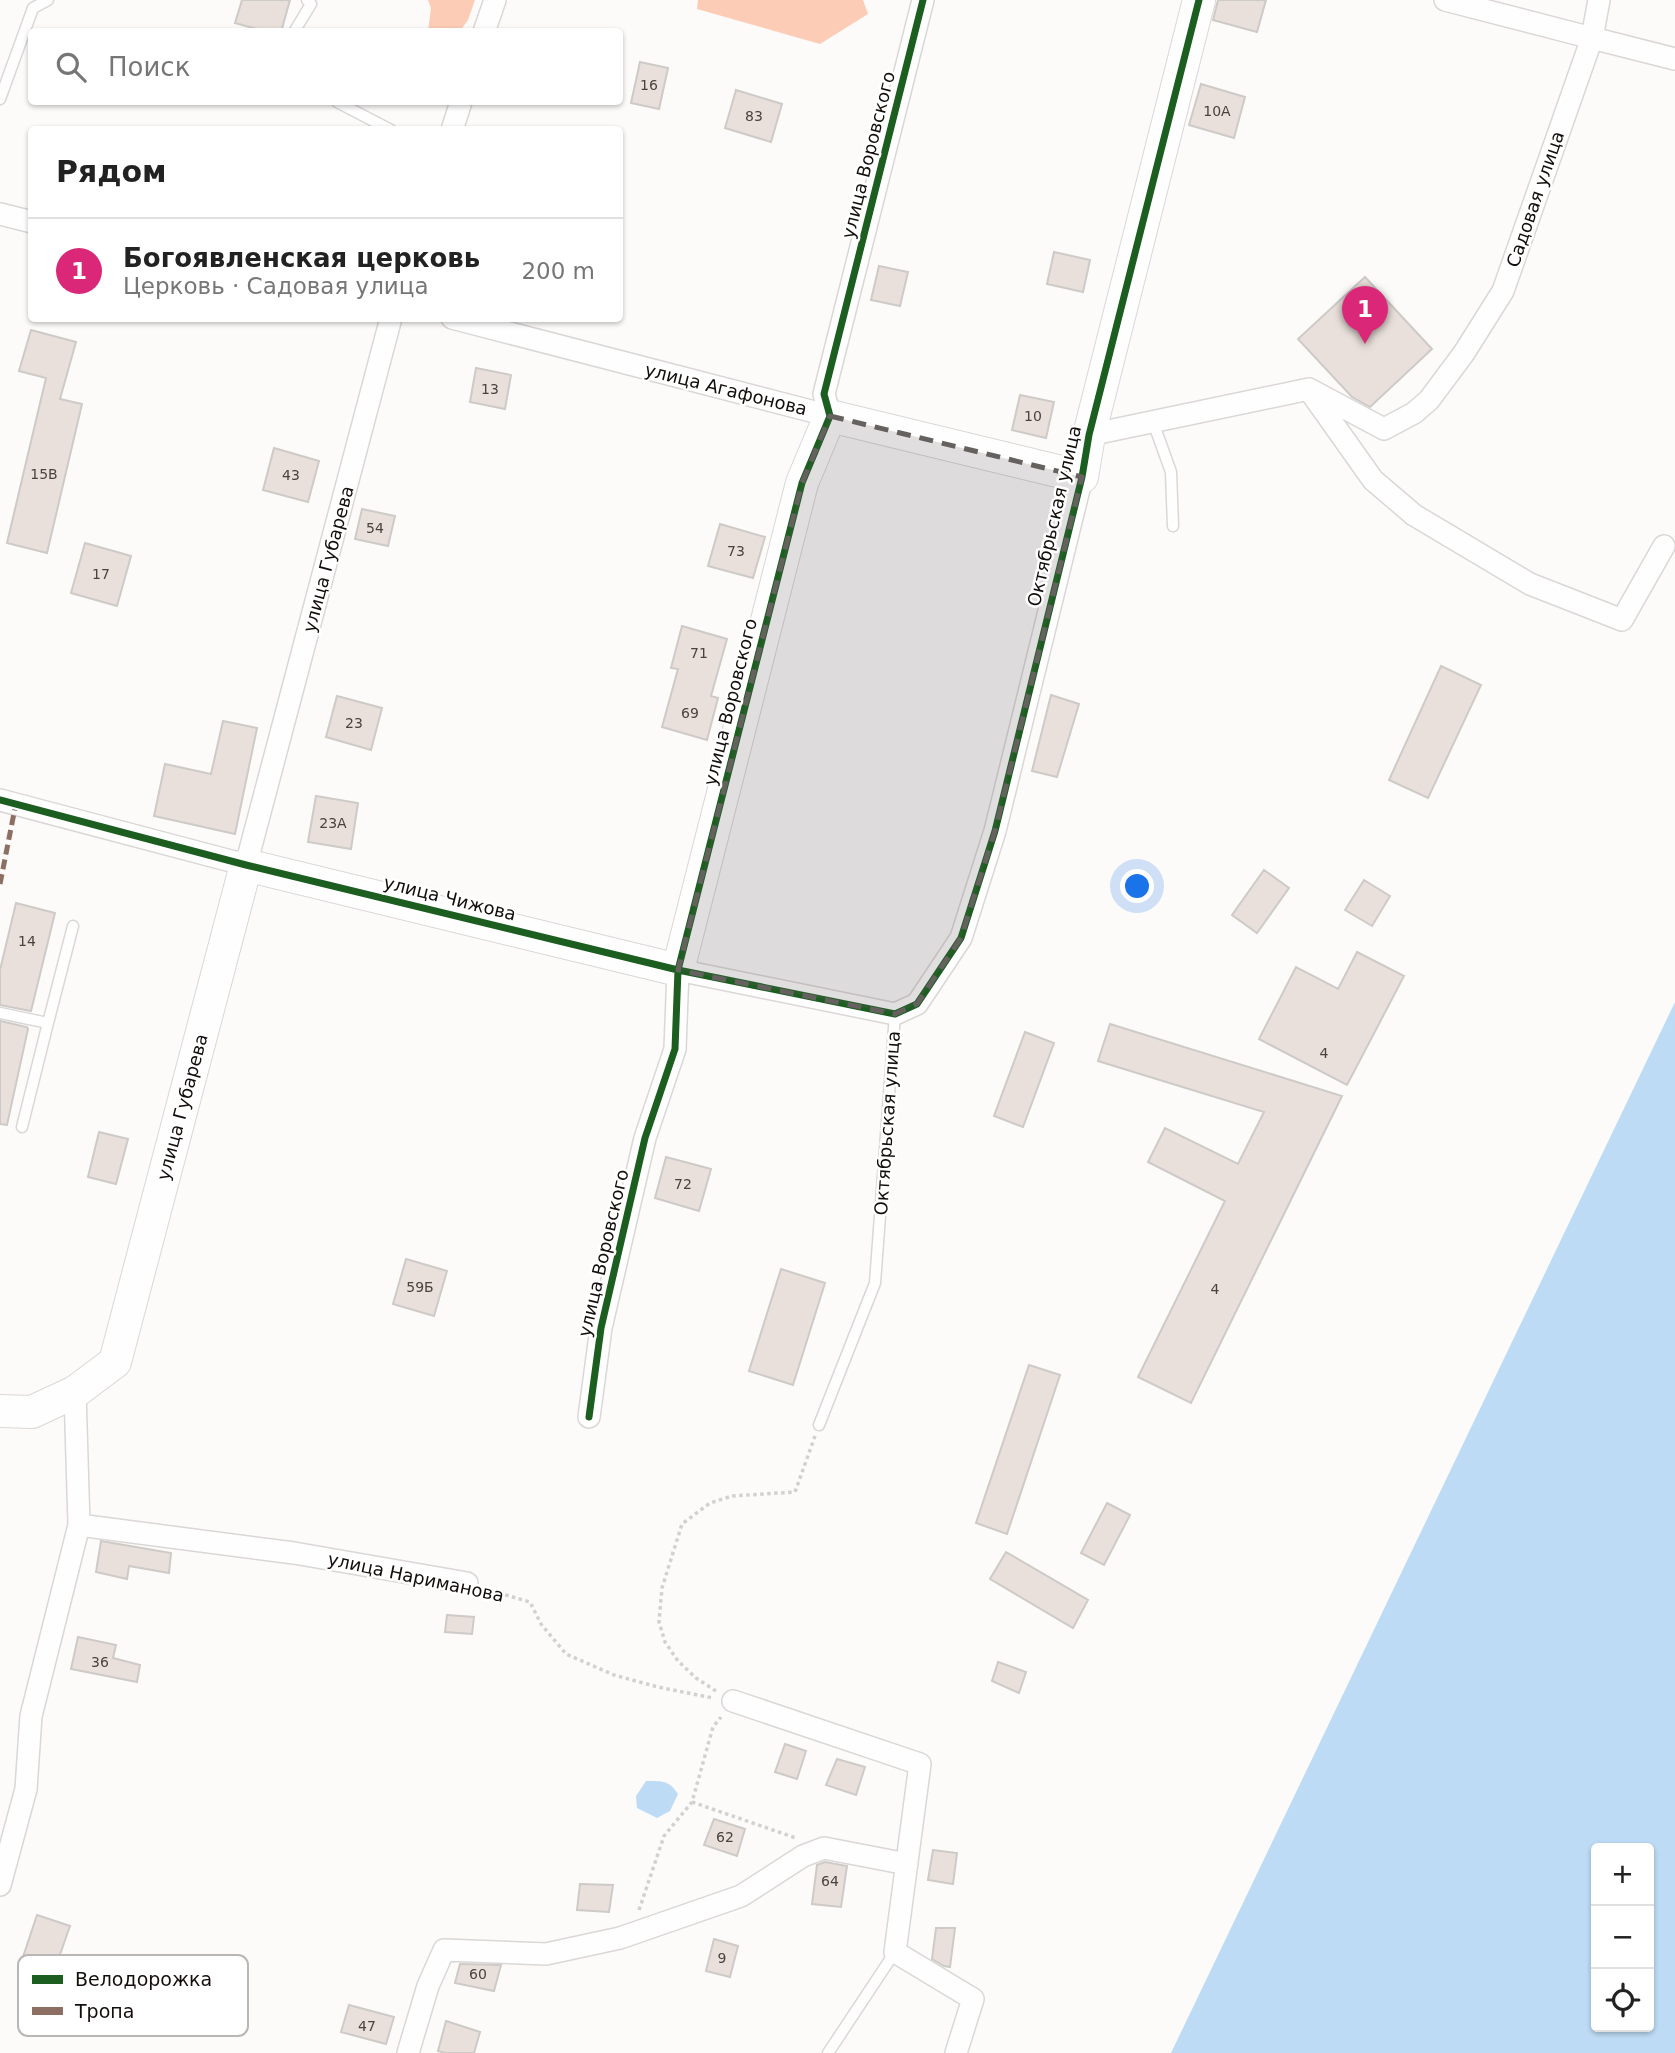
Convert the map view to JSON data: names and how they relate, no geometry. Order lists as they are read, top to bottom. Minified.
{"streets":{"street":["улица Воровского","Садовая улица","улица Агафонова","Октябрьская улица","улица Губарева","улица Чижова","улица Нариманова"]},"crossings":[["улица Воровского","улица Агафонова"],["улица Воровского","улица Чижова"],["улица Агафонова","Октябрьская улица"],["Октябрьская улица","улица Чижова"],["улица Губарева","улица Чижова"]],"house_numbers":["16","10А","83","13","10","15В","43","54","73","17","71","69","23","23А","14","4","72","59Б","4","36","62","64","9","60","47"],"legend":["Велодорожка","Тропа"],"page":{"search":"Поиск","heading":"Рядом","list":[{"mark":"1","name":"Богоявленская церковь","note":"Церковь · Садовая улица","value":"200 m"}],"pins":"1","map_buttons":["+","−"]}}
